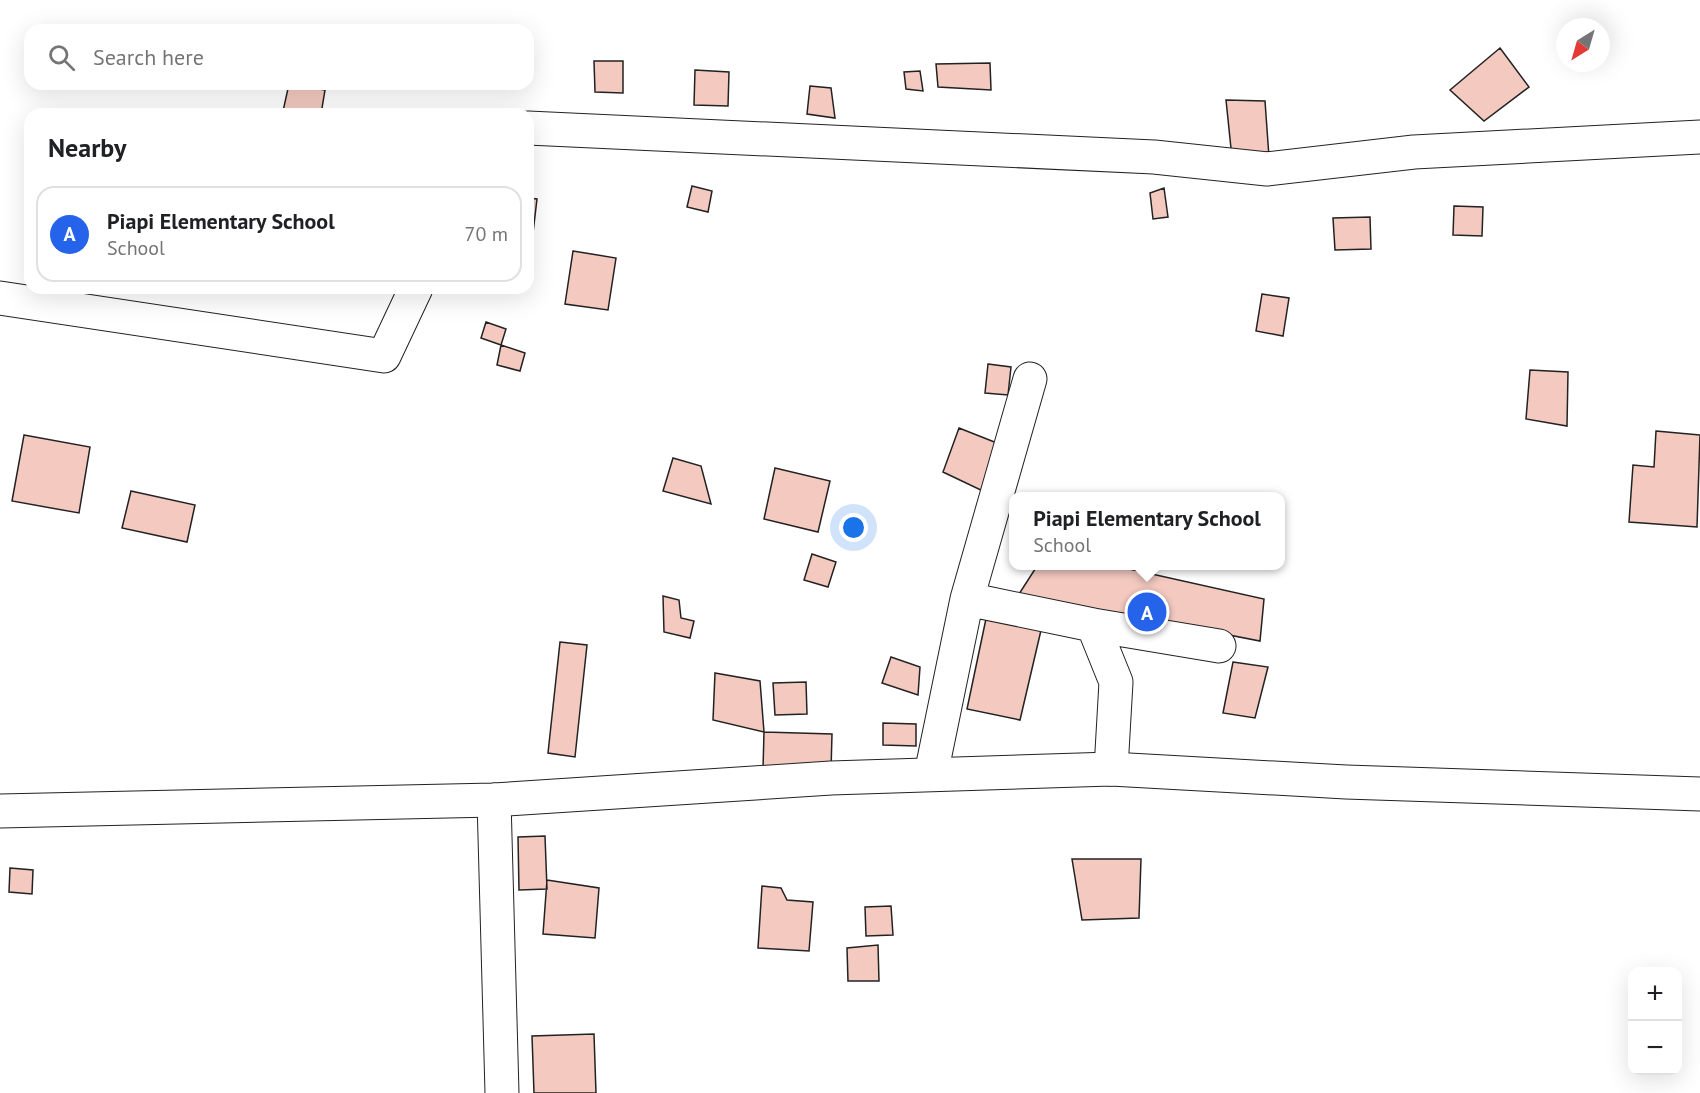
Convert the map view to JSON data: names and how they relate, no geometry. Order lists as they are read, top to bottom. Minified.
{"north":"bottom left","page":{"search":"Search here","heading":"Nearby","list":[{"mark":"A","name":"Piapi Elementary School","note":"School","value":"70 m"}],"popup":["Piapi Elementary School","School"],"pins":"A","map_buttons":["+","−"]}}
